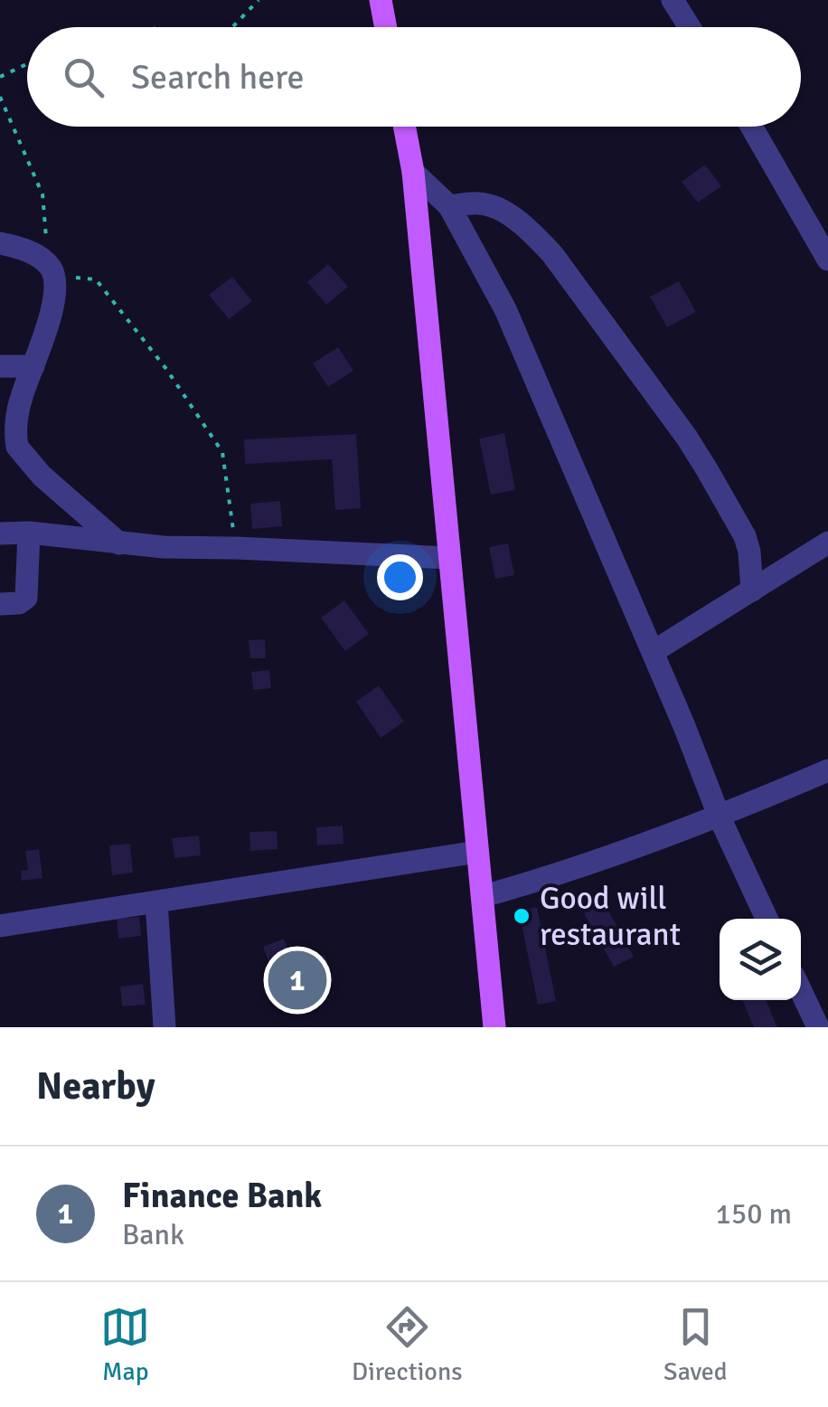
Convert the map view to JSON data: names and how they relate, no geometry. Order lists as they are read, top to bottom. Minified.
{"places":["Good will restaurant"],"page":{"search":"Search here","pins":"1","heading":"Nearby","list":[{"mark":"1","name":"Finance Bank","note":"Bank","value":"150 m"}],"nav":["Map","Directions","Saved"]}}
